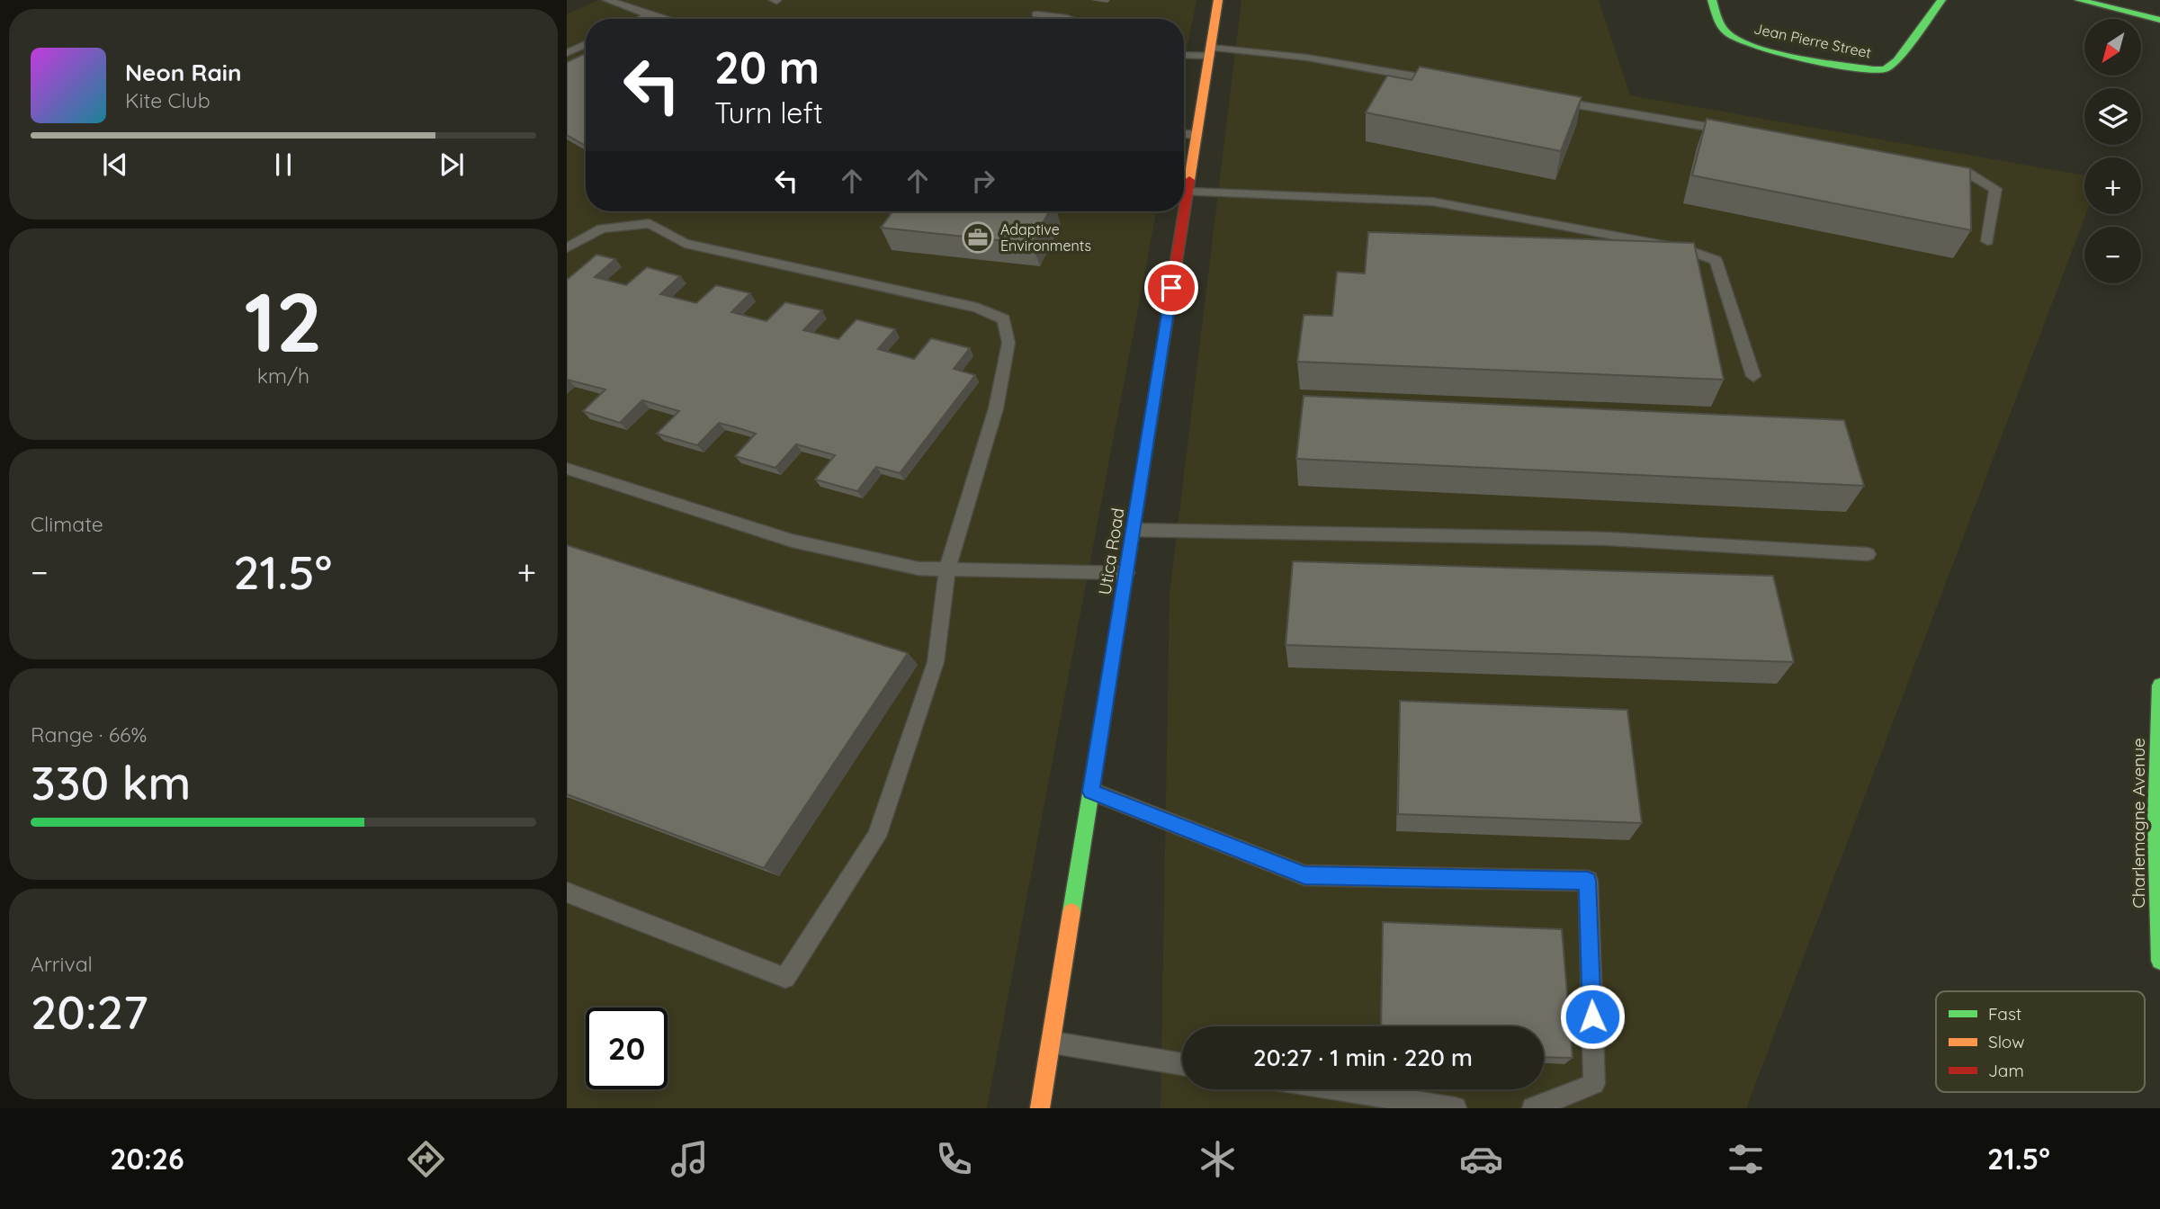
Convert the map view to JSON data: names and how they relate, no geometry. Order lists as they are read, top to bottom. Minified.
{"streets":{"street":["Jean Pierre Street","Utica Road","Charlemagne Avenue"]},"places":{"office":["Adaptive Environments"]},"legend":["Fast","Slow","Jam"],"north":"bottom left","page":{"map_buttons":["+","−"],"turn":["20 m","Turn left"],"song":["Neon Rain","Kite Club"],"tile":[["12","km/h"],"Climate",["Range · 66%","330 km"],["Arrival","20:27"]],"heat":["−","21.5°","+"],"limit":"20","trip":"20:27 · 1 min · 220 m","tabs":["20:26","21.5°"]}}
